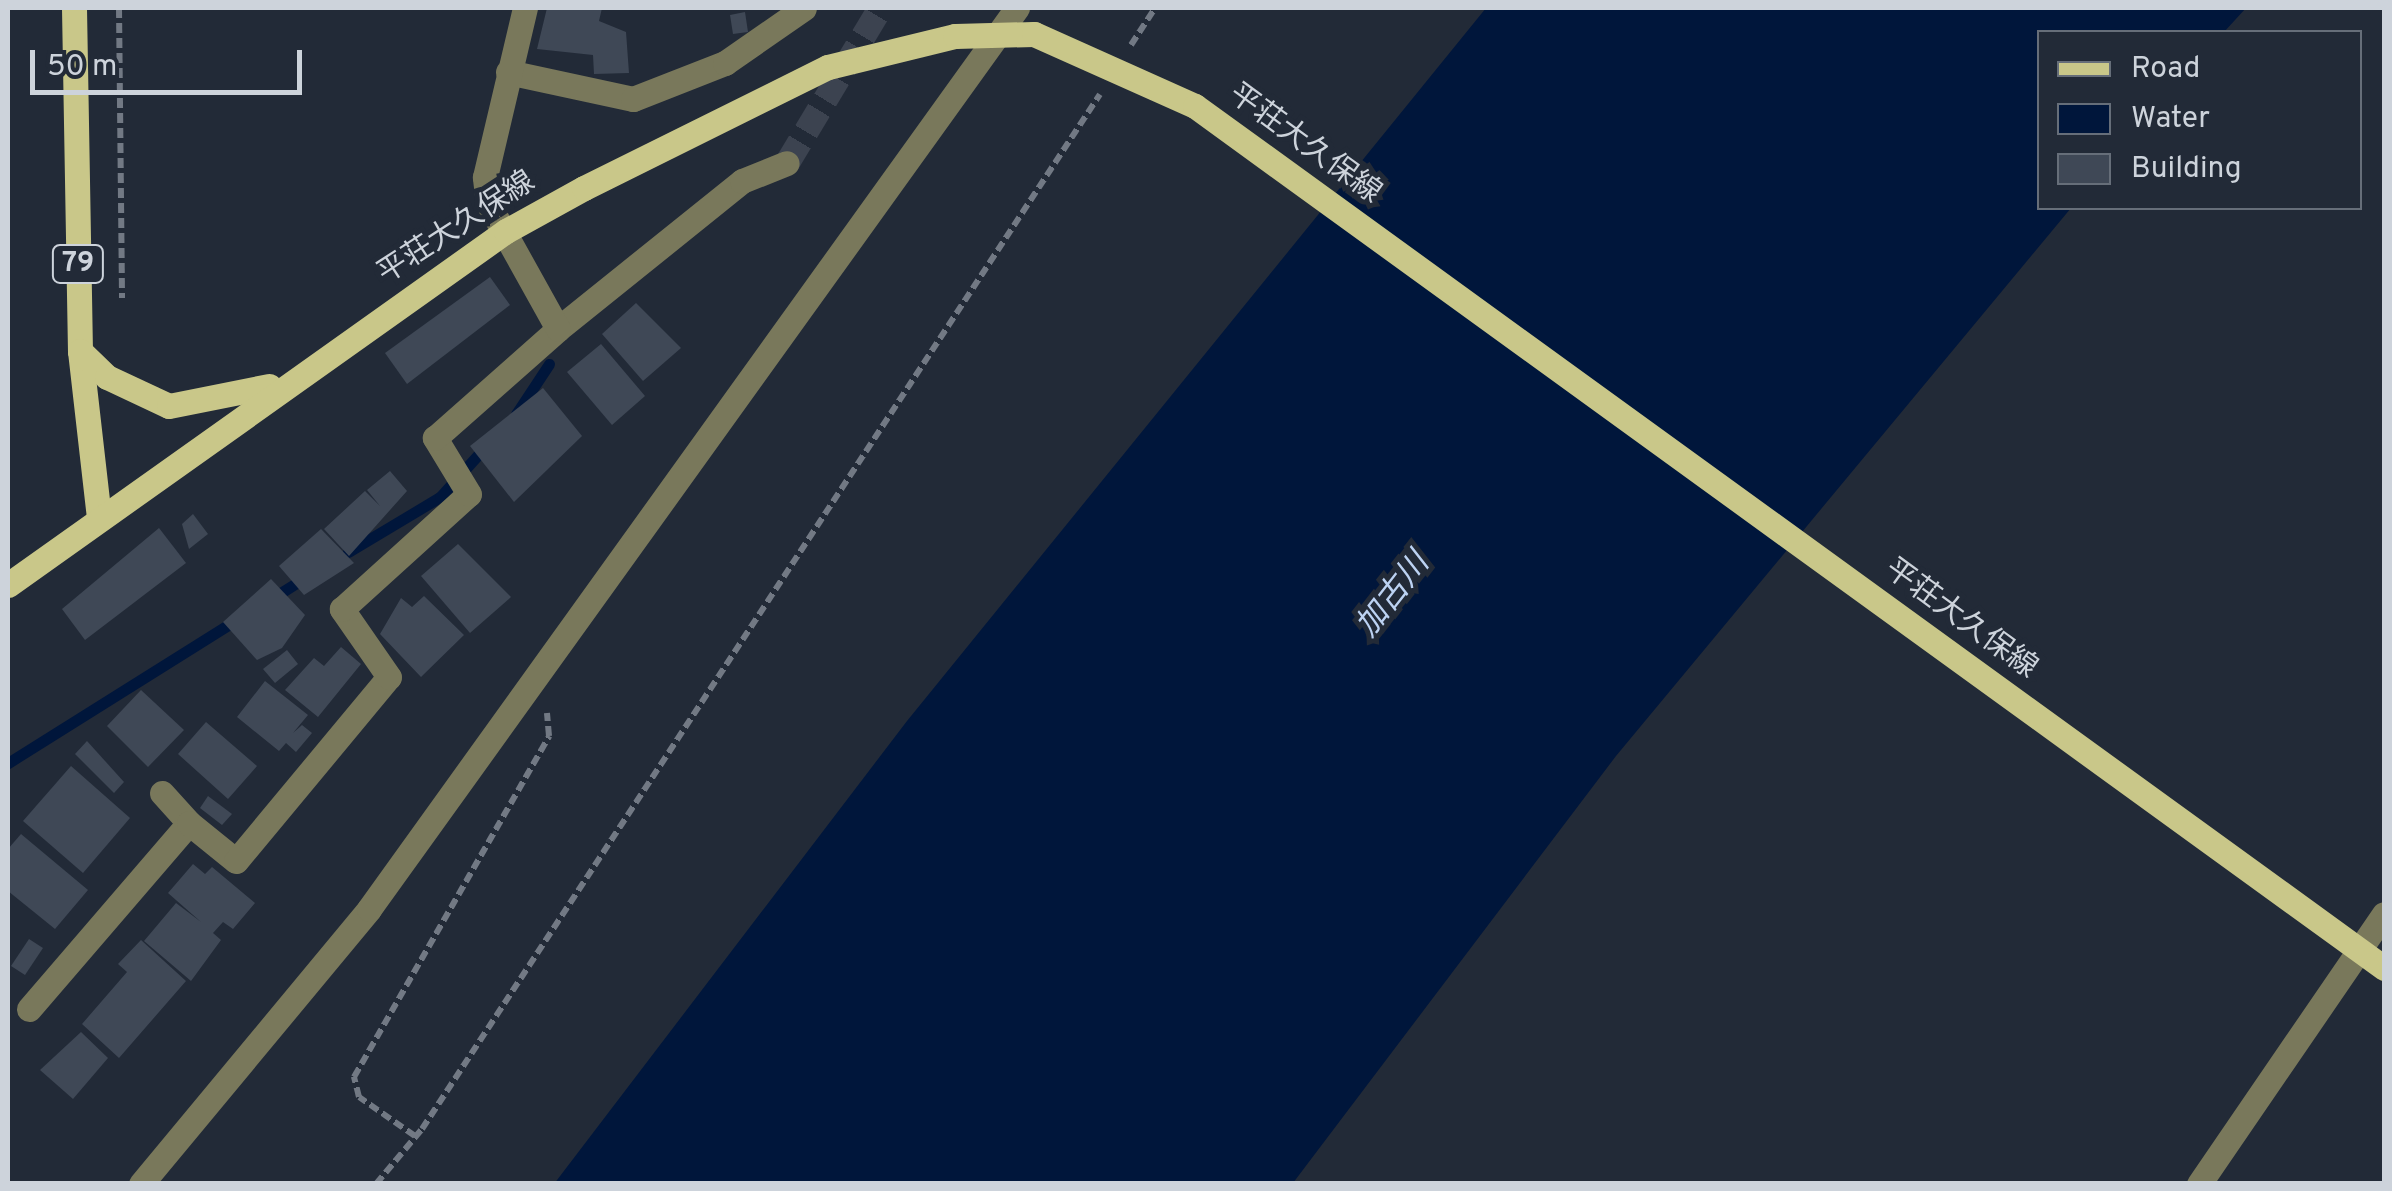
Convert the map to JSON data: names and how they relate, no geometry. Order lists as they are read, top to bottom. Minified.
{"streets":{"main road":["平荘大久保線","79"]},"crossings":[["平荘大久保線","79"]],"water":["加古川"],"legend":["Road","Water","Building"],"scale_bar":"50 m"}
